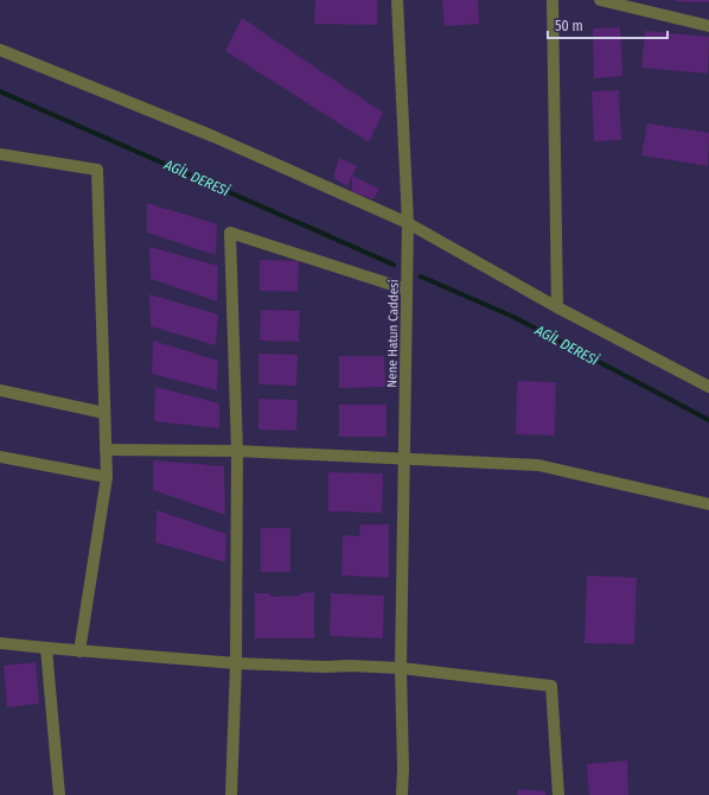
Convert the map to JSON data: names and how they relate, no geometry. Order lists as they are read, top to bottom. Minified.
{"streets":{"street":["Nene Hatun Caddesi"]},"water":["AGİL DERESİ"],"scale_bar":"50 m"}
